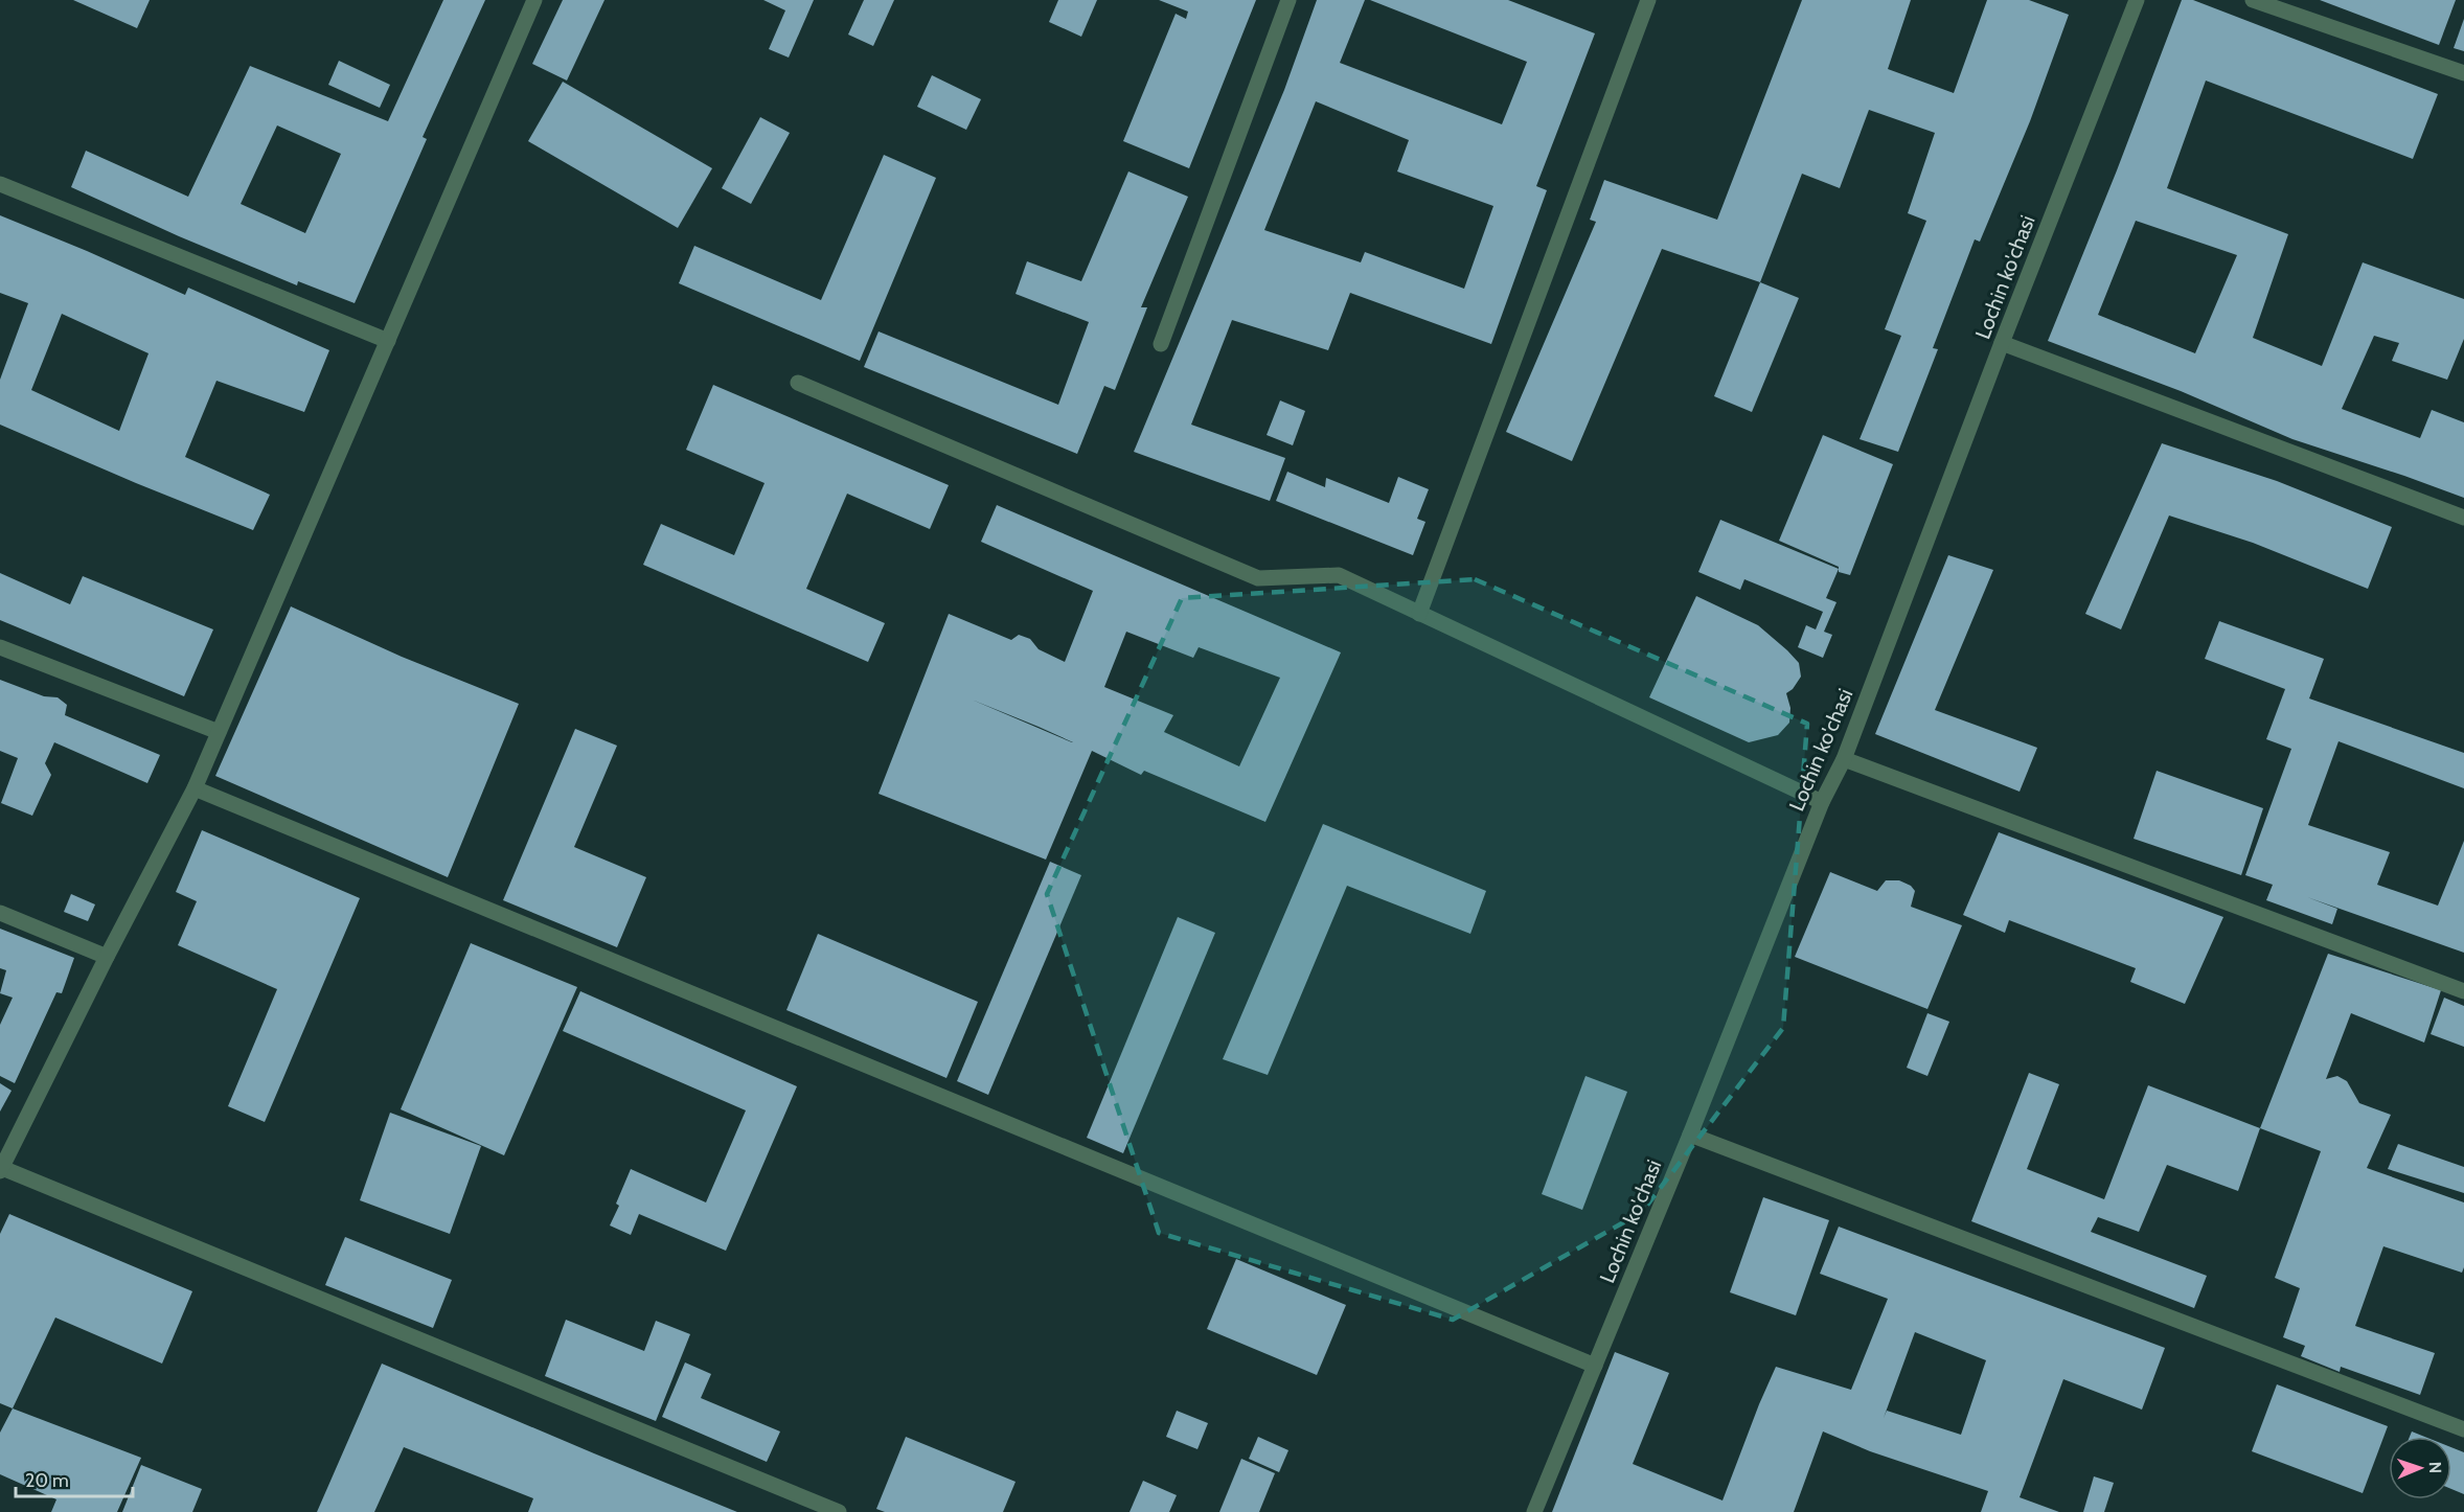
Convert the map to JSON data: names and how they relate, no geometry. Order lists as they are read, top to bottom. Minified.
{"streets":{"street":["Lochin ko'chasi"]},"scale_bar":"20 m","north":"right"}
